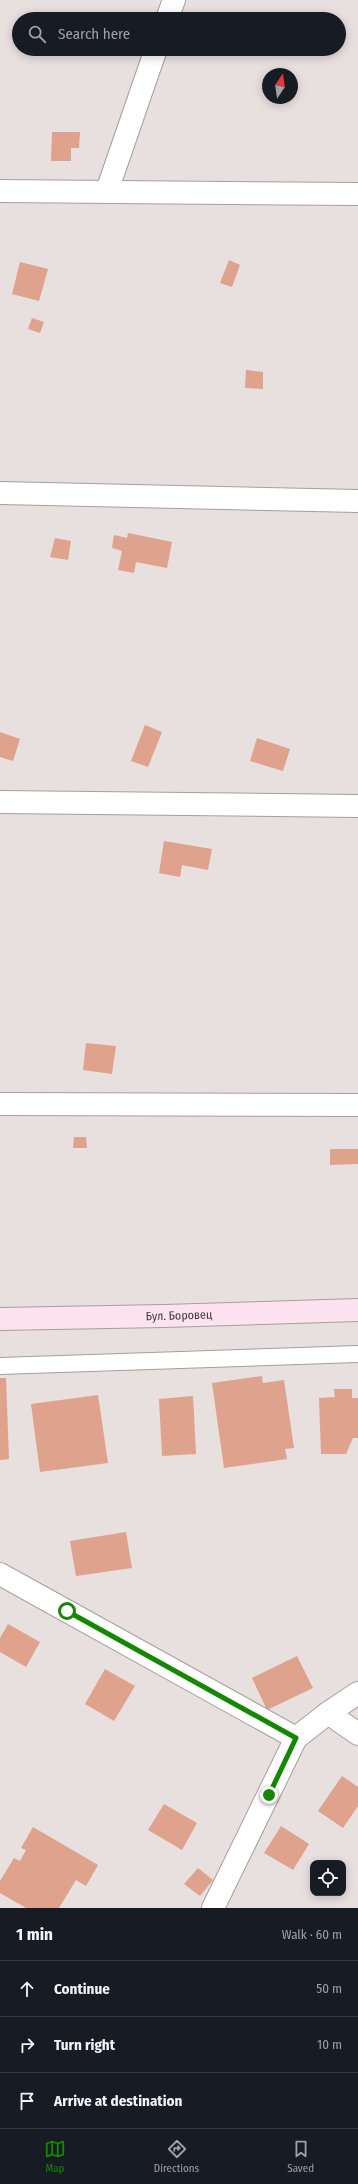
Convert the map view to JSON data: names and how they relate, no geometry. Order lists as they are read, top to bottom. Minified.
{"streets":{"street":["Бул. Боровец"]},"north":"top","page":{"search":"Search here","heading":["1 min","Walk · 60 m"],"list":[["Continue","50 m"],["Turn right","10 m"],"Arrive at destination"],"nav":["Map","Directions","Saved"]}}
